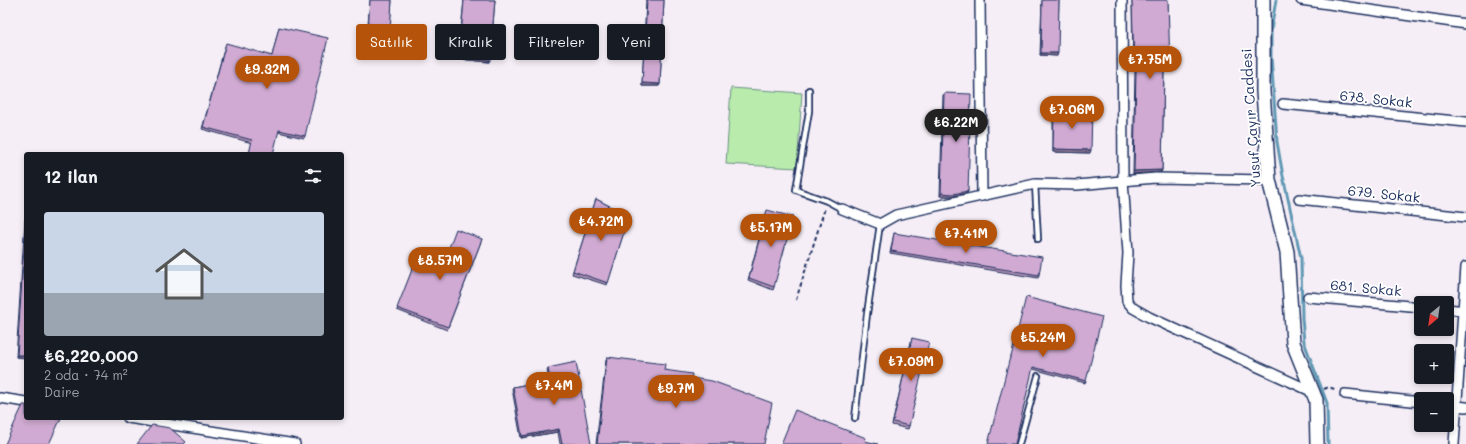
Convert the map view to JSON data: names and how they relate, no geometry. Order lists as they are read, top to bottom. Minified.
{"streets":{"street":["678. Sokak","Yusuf Çayır Caddesi","679. Sokak","681. Sokak"]},"north":"bottom left","page":{"chip":["Satılık","Kiralık","Filtreler","Yeni"],"price":["₺7.75M","₺9.32M","₺7.06M","₺6.22M","₺4.72M","₺5.17M","₺7.41M","₺8.57M","₺5.24M","₺7.09M","₺7.4M","₺9.7M"],"heading":"12 ilan","list":[{"name":"₺6,220,000","note":"2 oda · 74 m² · Daire"}],"map_buttons":["+","−"]}}
